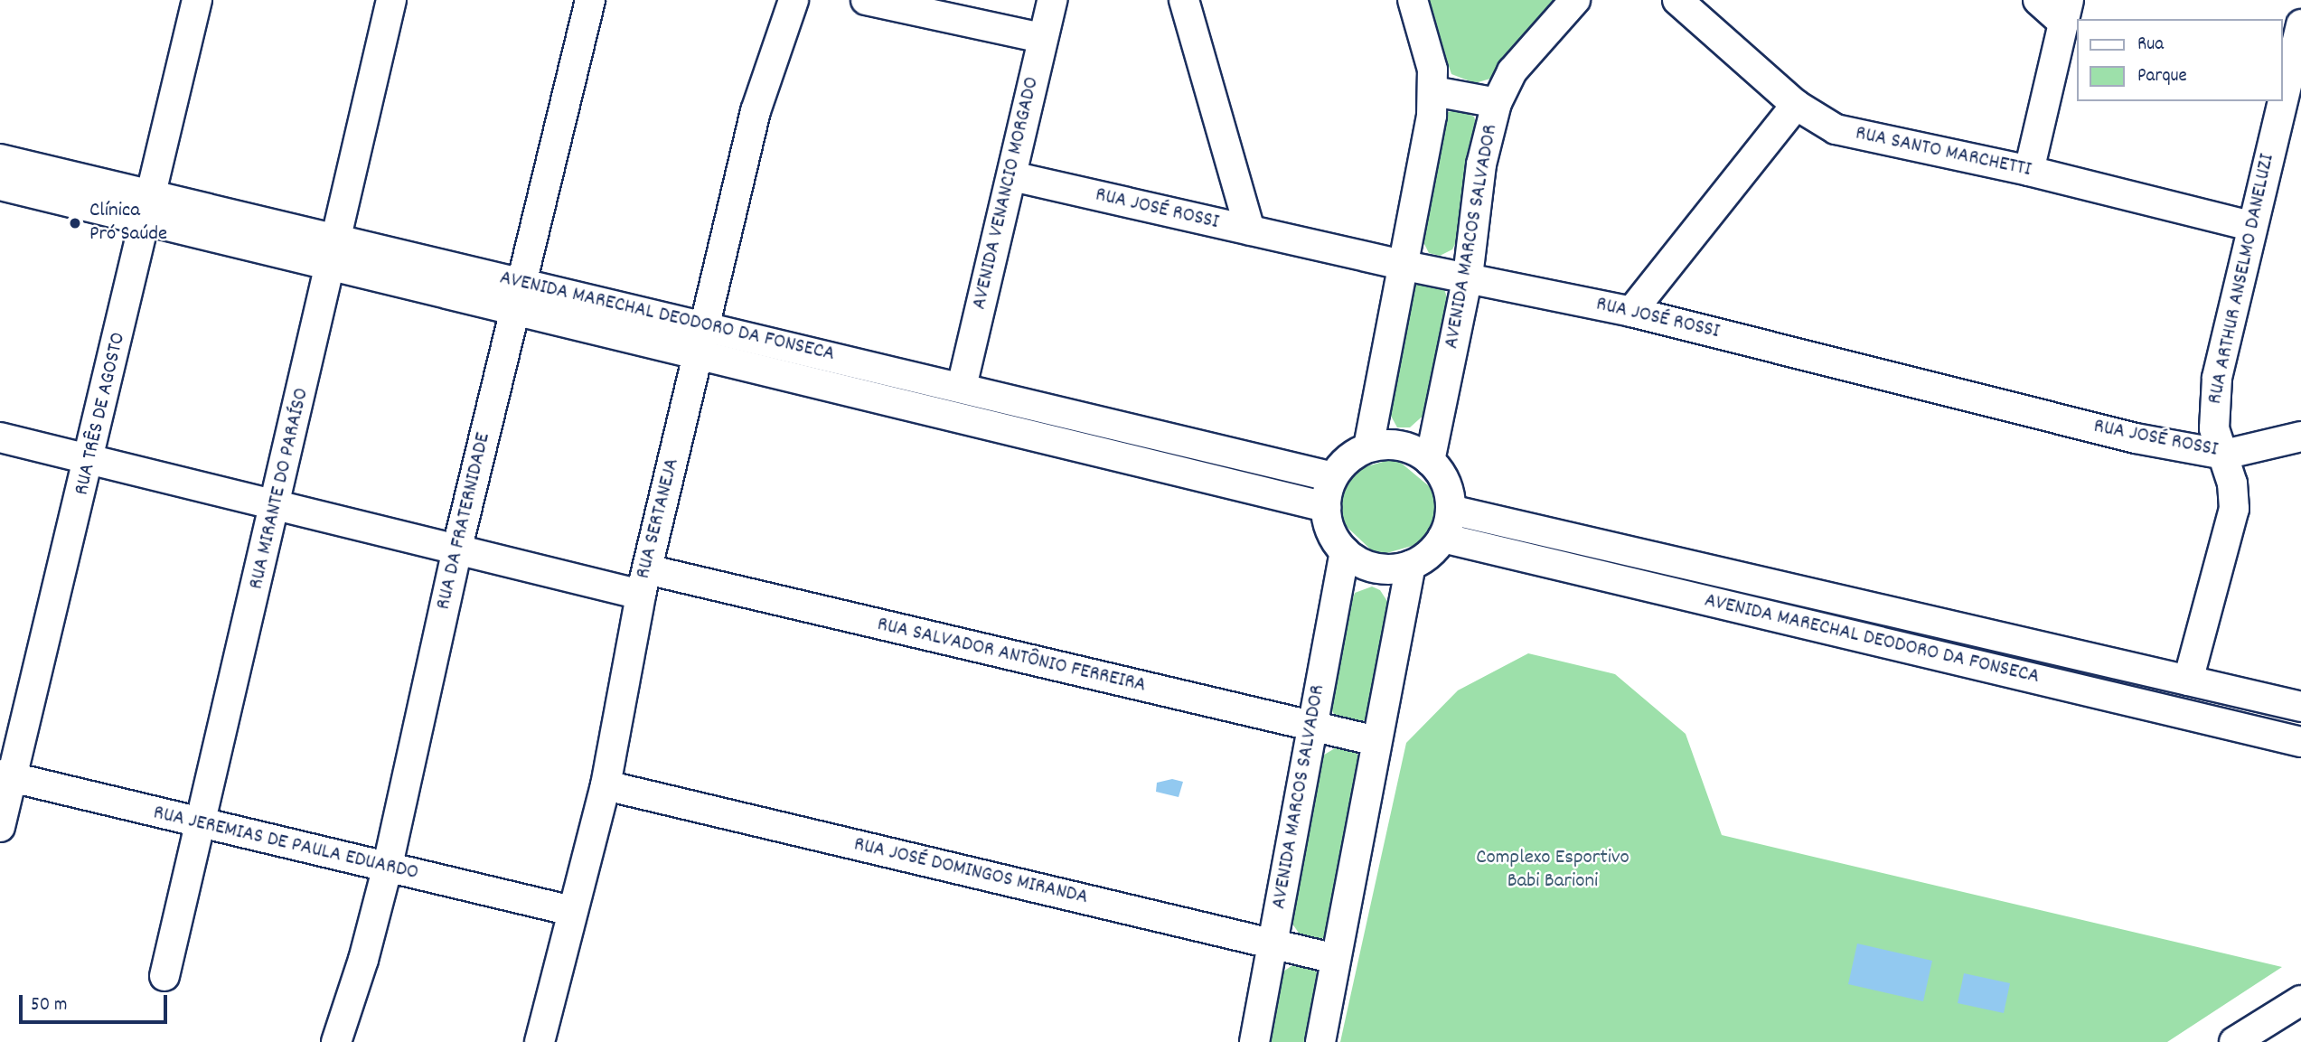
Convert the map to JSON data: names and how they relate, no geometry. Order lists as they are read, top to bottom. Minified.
{"streets":{"street":["RUA SANTO MARCHETTI","AVENIDA VENANCIO MORGADO","RUA JOSÉ ROSSI","AVENIDA MARCOS SALVADOR","RUA ARTHUR ANSELMO DANELUZI","AVENIDA MARECHAL DEODORO DA FONSECA","RUA TRÊS DE AGOSTO","RUA MIRANTE DO PARAÍSO","RUA SERTANEJA","RUA DA FRATERNIDADE","RUA SALVADOR ANTÔNIO FERREIRA","RUA JEREMIAS DE PAULA EDUARDO","RUA JOSÉ DOMINGOS MIRANDA"]},"crossings":[["RUA SANTO MARCHETTI","RUA ARTHUR ANSELMO DANELUZI"],["AVENIDA VENANCIO MORGADO","RUA JOSÉ ROSSI"],["AVENIDA VENANCIO MORGADO","AVENIDA MARECHAL DEODORO DA FONSECA"],["RUA JOSÉ ROSSI","AVENIDA MARCOS SALVADOR"],["RUA JOSÉ ROSSI","RUA ARTHUR ANSELMO DANELUZI"],["AVENIDA MARCOS SALVADOR","AVENIDA MARECHAL DEODORO DA FONSECA"],["AVENIDA MARCOS SALVADOR","RUA SALVADOR ANTÔNIO FERREIRA"],["AVENIDA MARCOS SALVADOR","RUA JOSÉ DOMINGOS MIRANDA"],["RUA ARTHUR ANSELMO DANELUZI","AVENIDA MARECHAL DEODORO DA FONSECA"],["AVENIDA MARECHAL DEODORO DA FONSECA","RUA TRÊS DE AGOSTO"],["AVENIDA MARECHAL DEODORO DA FONSECA","RUA MIRANTE DO PARAÍSO"],["AVENIDA MARECHAL DEODORO DA FONSECA","RUA SERTANEJA"],["AVENIDA MARECHAL DEODORO DA FONSECA","RUA DA FRATERNIDADE"],["RUA TRÊS DE AGOSTO","RUA SALVADOR ANTÔNIO FERREIRA"],["RUA TRÊS DE AGOSTO","RUA JEREMIAS DE PAULA EDUARDO"],["RUA MIRANTE DO PARAÍSO","RUA SALVADOR ANTÔNIO FERREIRA"],["RUA MIRANTE DO PARAÍSO","RUA JEREMIAS DE PAULA EDUARDO"],["RUA SERTANEJA","RUA SALVADOR ANTÔNIO FERREIRA"],["RUA SERTANEJA","RUA JEREMIAS DE PAULA EDUARDO"],["RUA SERTANEJA","RUA JOSÉ DOMINGOS MIRANDA"],["RUA DA FRATERNIDADE","RUA SALVADOR ANTÔNIO FERREIRA"],["RUA DA FRATERNIDADE","RUA JEREMIAS DE PAULA EDUARDO"]],"parks":["Complexo Esportivo Babi Barioni"],"places":["Clínica Pró Saúde"],"legend":["Rua","Parque"],"scale_bar":"50 m"}
